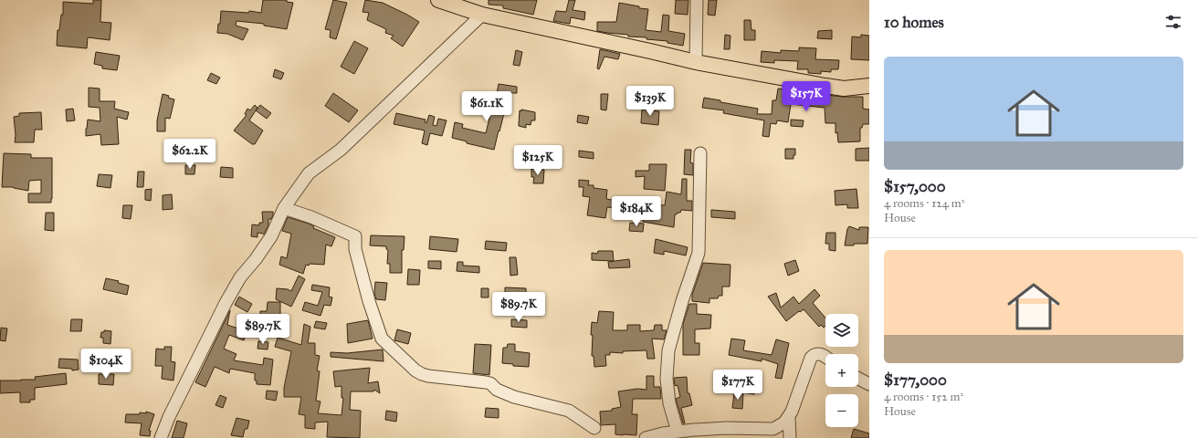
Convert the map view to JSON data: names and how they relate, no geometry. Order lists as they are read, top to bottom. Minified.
{"page":{"heading":"10 homes","list":[{"name":"$157,000","note":"4 rooms · 124 m² · House"},{"name":"$177,000","note":"4 rooms · 152 m² · House"}],"price":["$157K","$139K","$61.1K","$62.2K","$125K","$184K","$89.7K","$89.7K","$104K","$177K"],"map_buttons":["+","−"]}}
